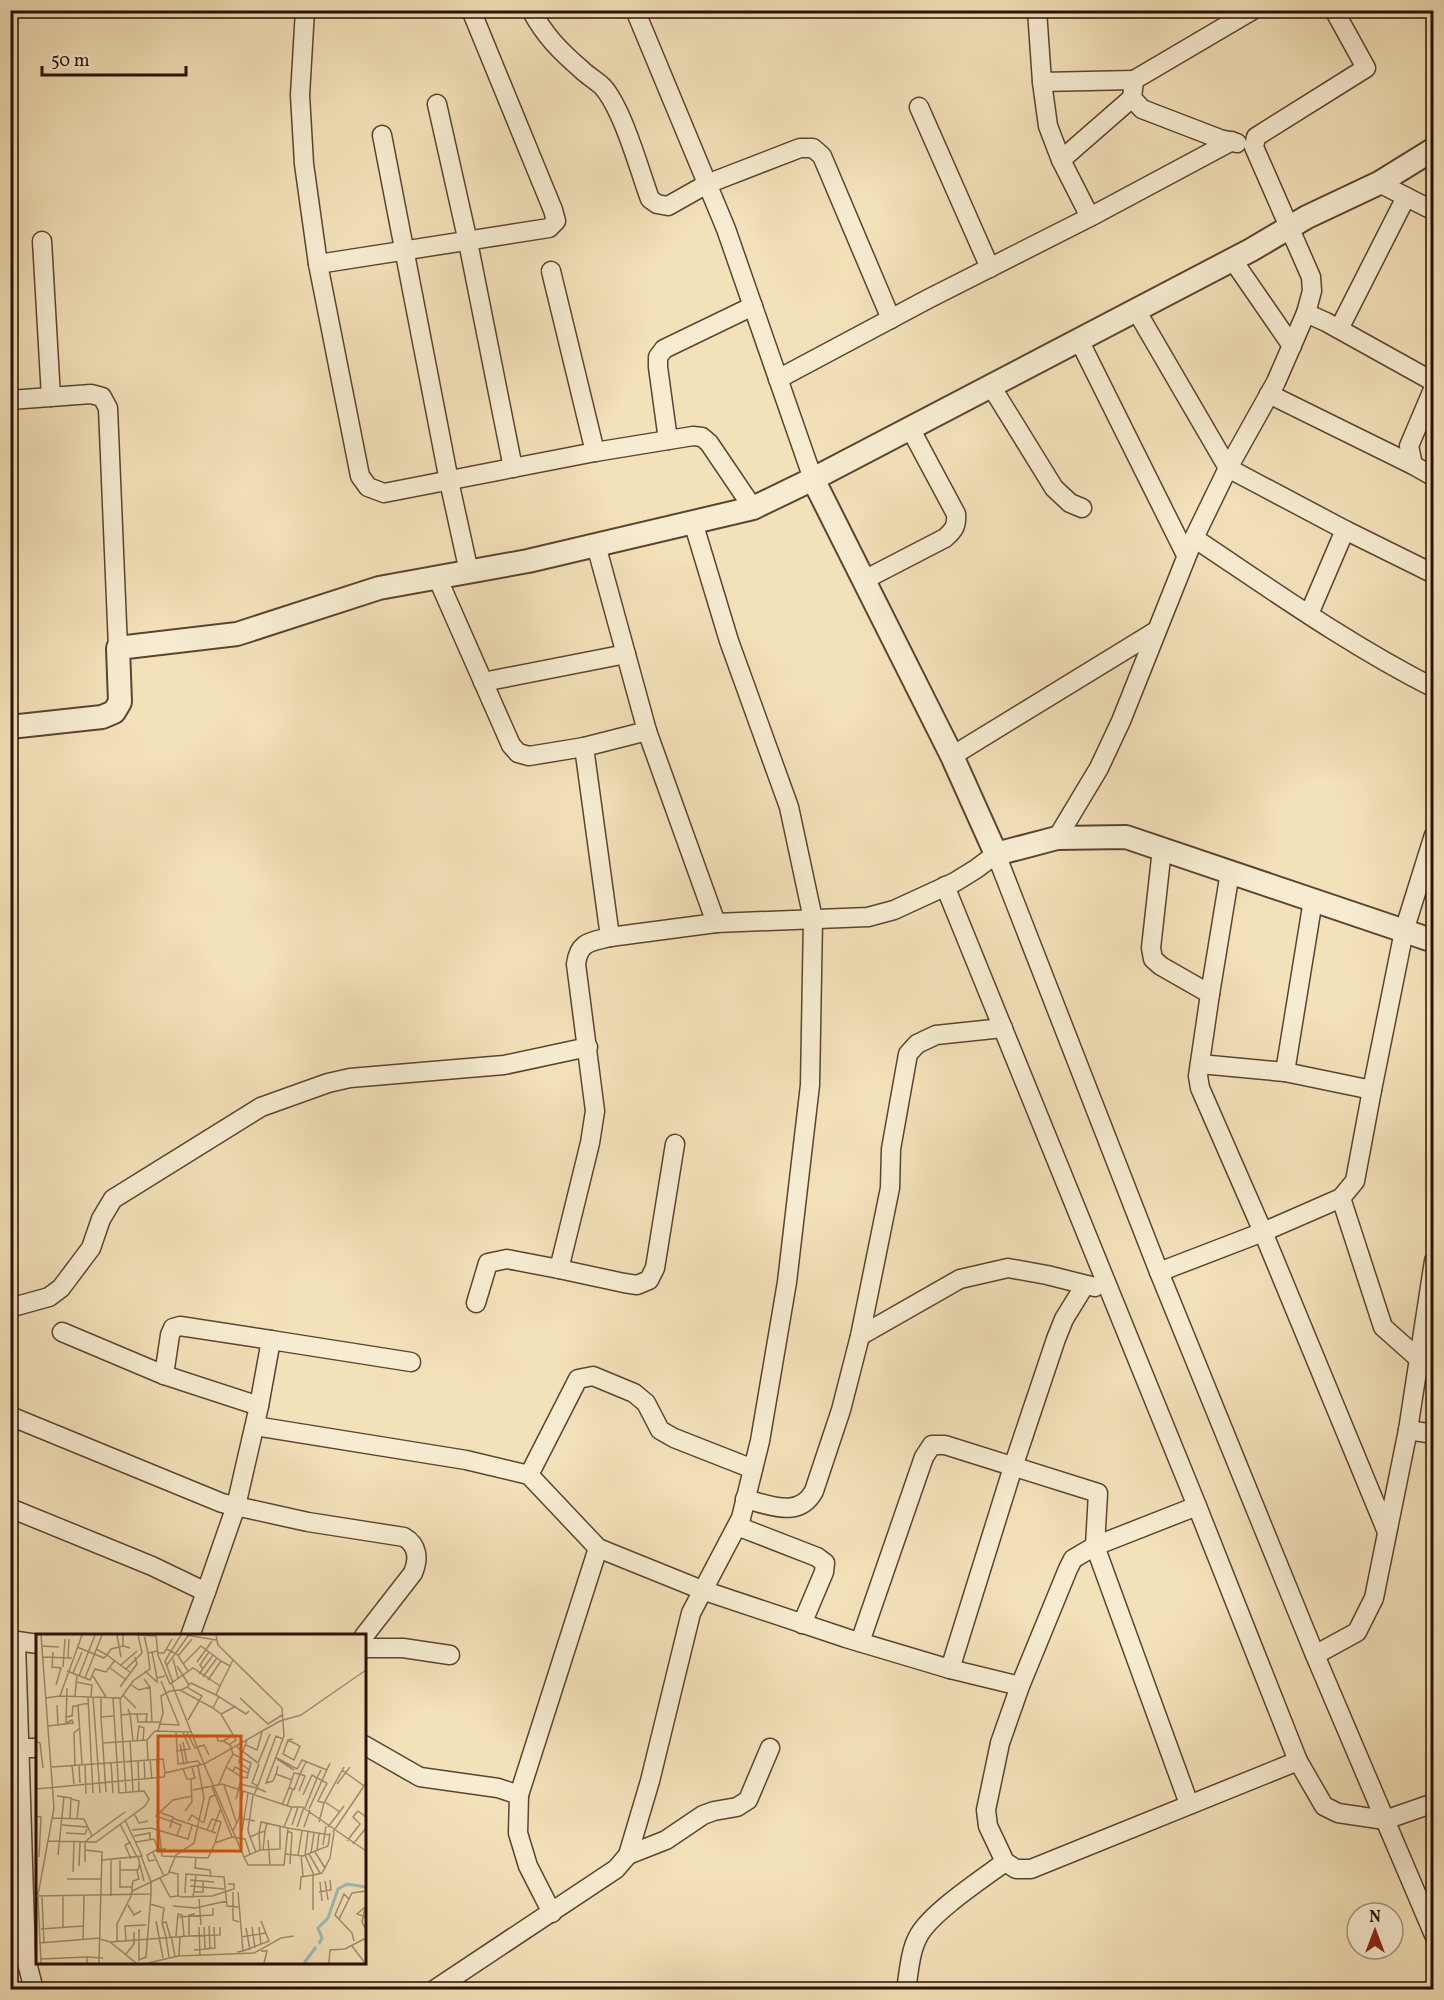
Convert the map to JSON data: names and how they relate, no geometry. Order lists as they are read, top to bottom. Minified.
{"scale_bar":"50 m","north":"top"}
